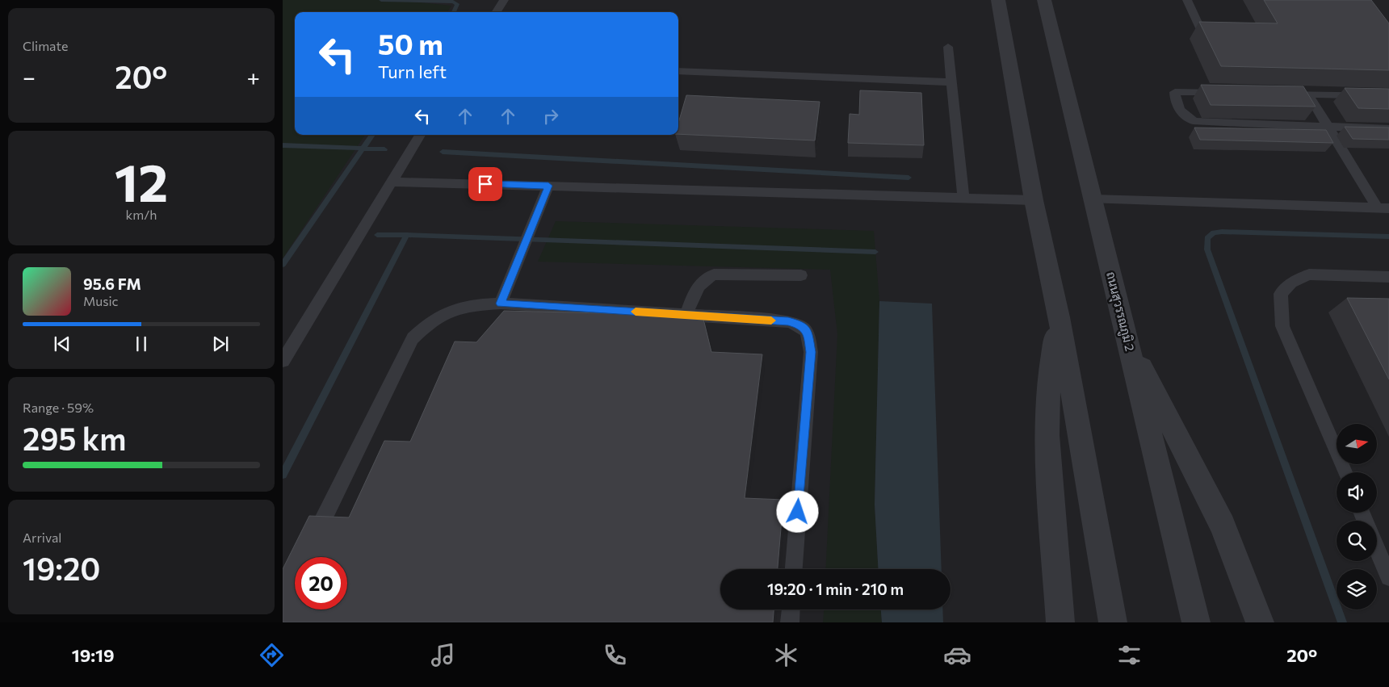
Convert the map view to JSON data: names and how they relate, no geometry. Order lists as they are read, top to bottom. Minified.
{"streets":{"street":["ถนนสุวรรณภูมิ 2"]},"north":"right","page":{"tile":["Climate",["12","km/h"],["Range · 59%","295 km"],["Arrival","19:20"]],"turn":["50 m","Turn left"],"heat":["−","20°","+"],"song":["95.6 FM","Music"],"limit":"20","trip":"19:20 · 1 min · 210 m","tabs":["19:19","20°"]}}
